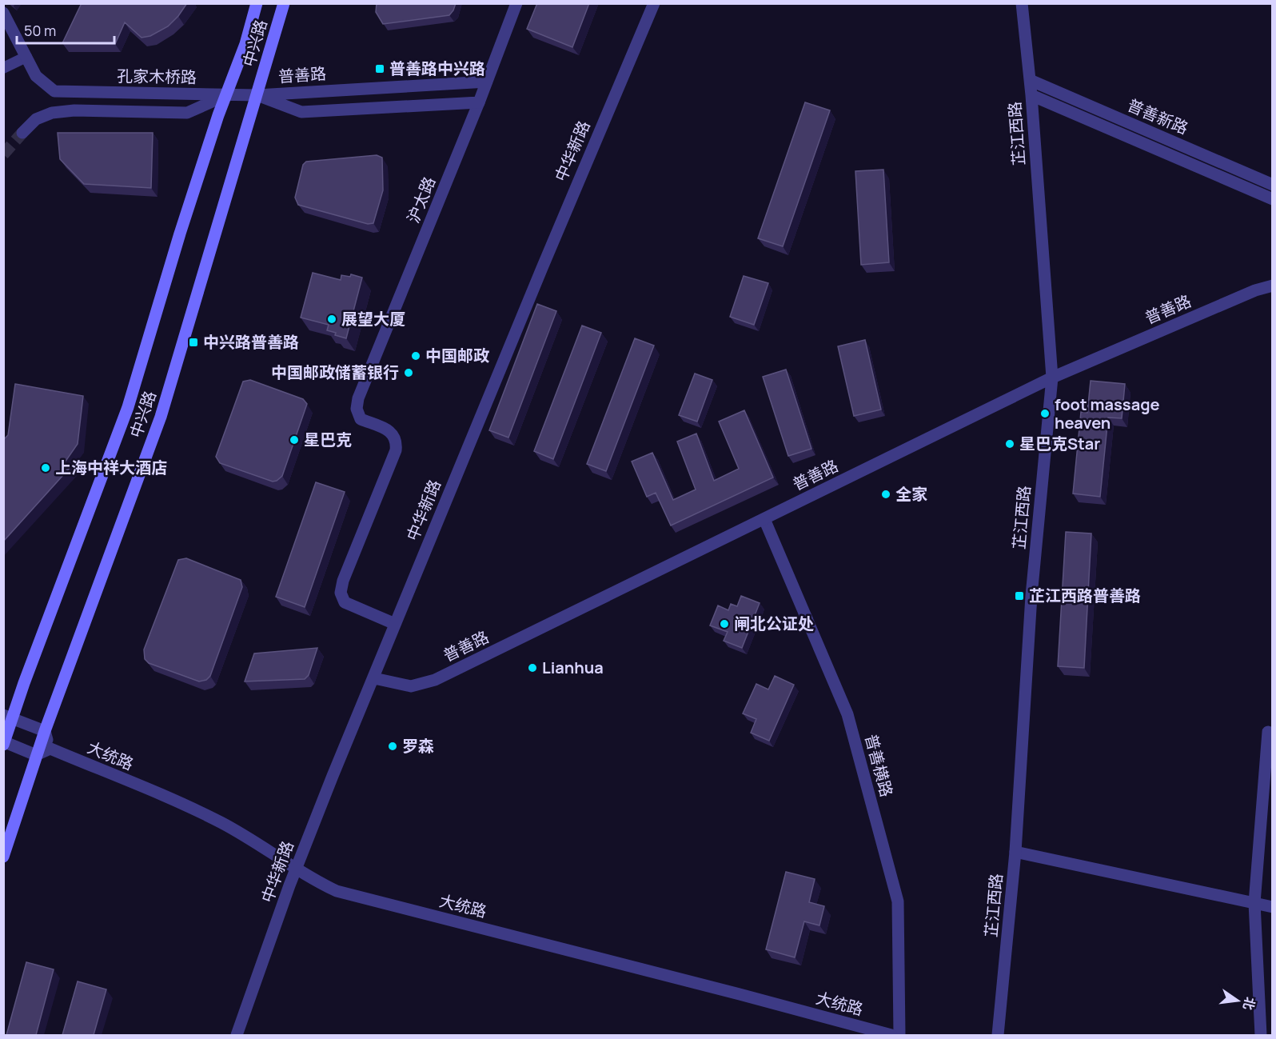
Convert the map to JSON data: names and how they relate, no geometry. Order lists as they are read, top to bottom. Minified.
{"streets":{"main road":["中兴路"],"street":["普善路","孔家木桥路","普善新路","芷江西路","中华新路","沪太路","大统路","普善横路"]},"crossings":[["中兴路","普善路"],["中兴路","孔家木桥路"],["普善路","孔家木桥路"],["普善路","芷江西路"],["普善路","中华新路"],["普善路","沪太路"],["普善路","普善横路"],["普善新路","芷江西路"],["中华新路","沪太路"],["中华新路","大统路"]],"places":{"transit":["普善路中兴路","中兴路普善路","芷江西路普善路"],"other":["展望大厦","中国邮政","中国邮政储蓄银行","foot massage heaven","星巴克","星巴克Star","上海中祥大酒店","全家","闸北公证处","Lianhua","罗森"]},"scale_bar":"50 m","north":"right"}
